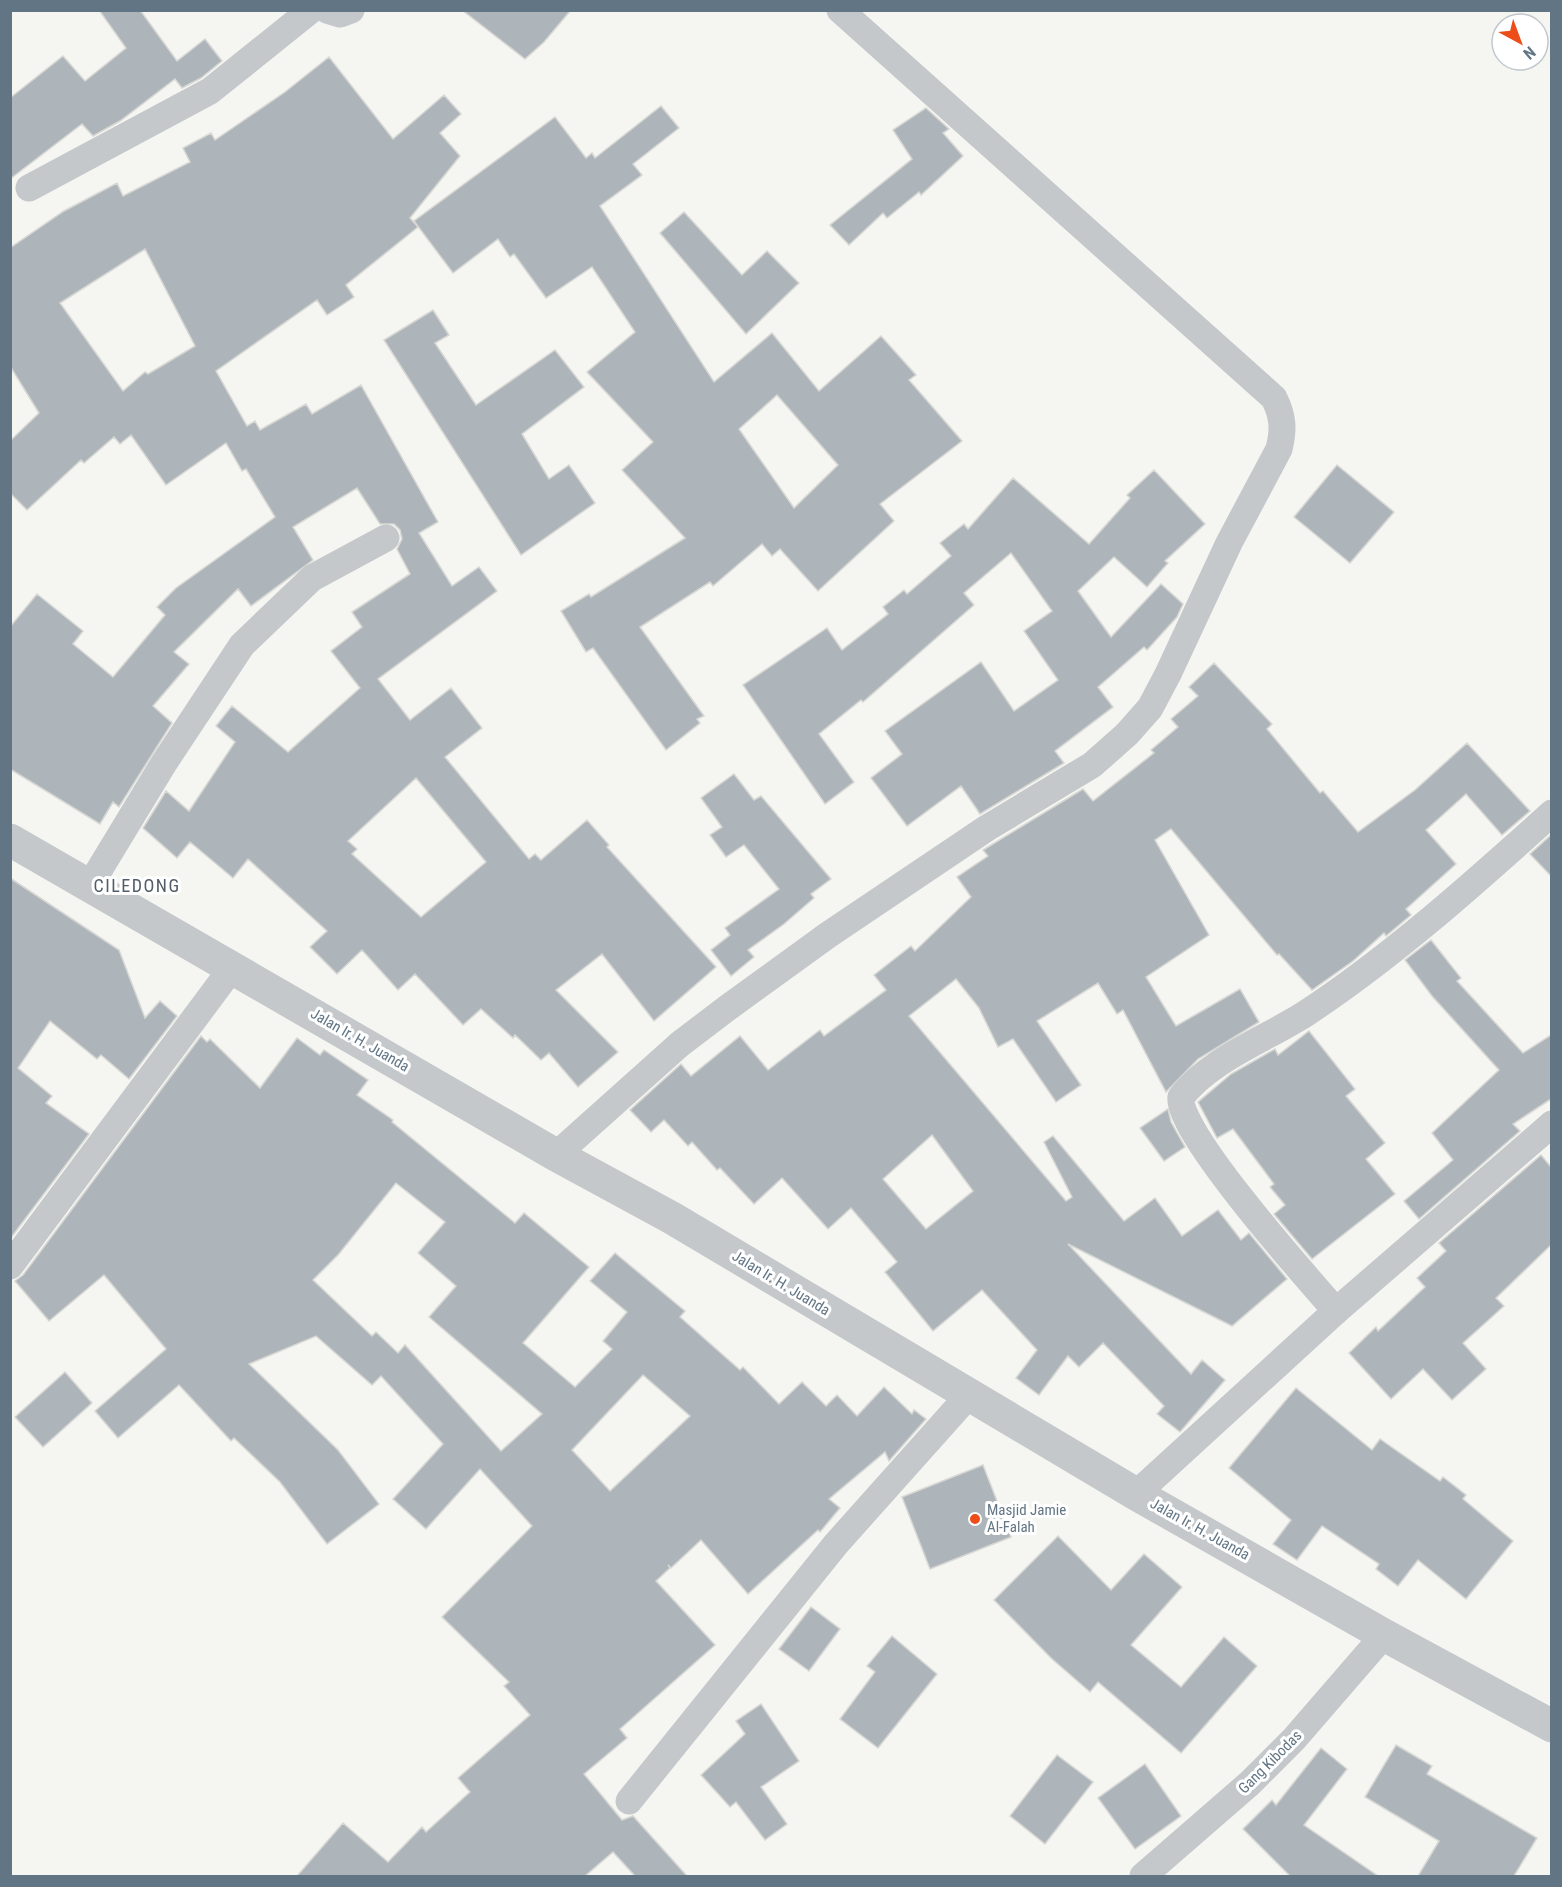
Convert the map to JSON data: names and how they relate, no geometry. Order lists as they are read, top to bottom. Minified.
{"streets":{"street":["Jalan Ir. H. Juanda","Gang Kibodas"]},"crossings":[["Jalan Ir. H. Juanda","Gang Kibodas"]],"districts":["CILEDONG"],"places":["Masjid Jamie Al-Falah"],"north":"bottom right"}
